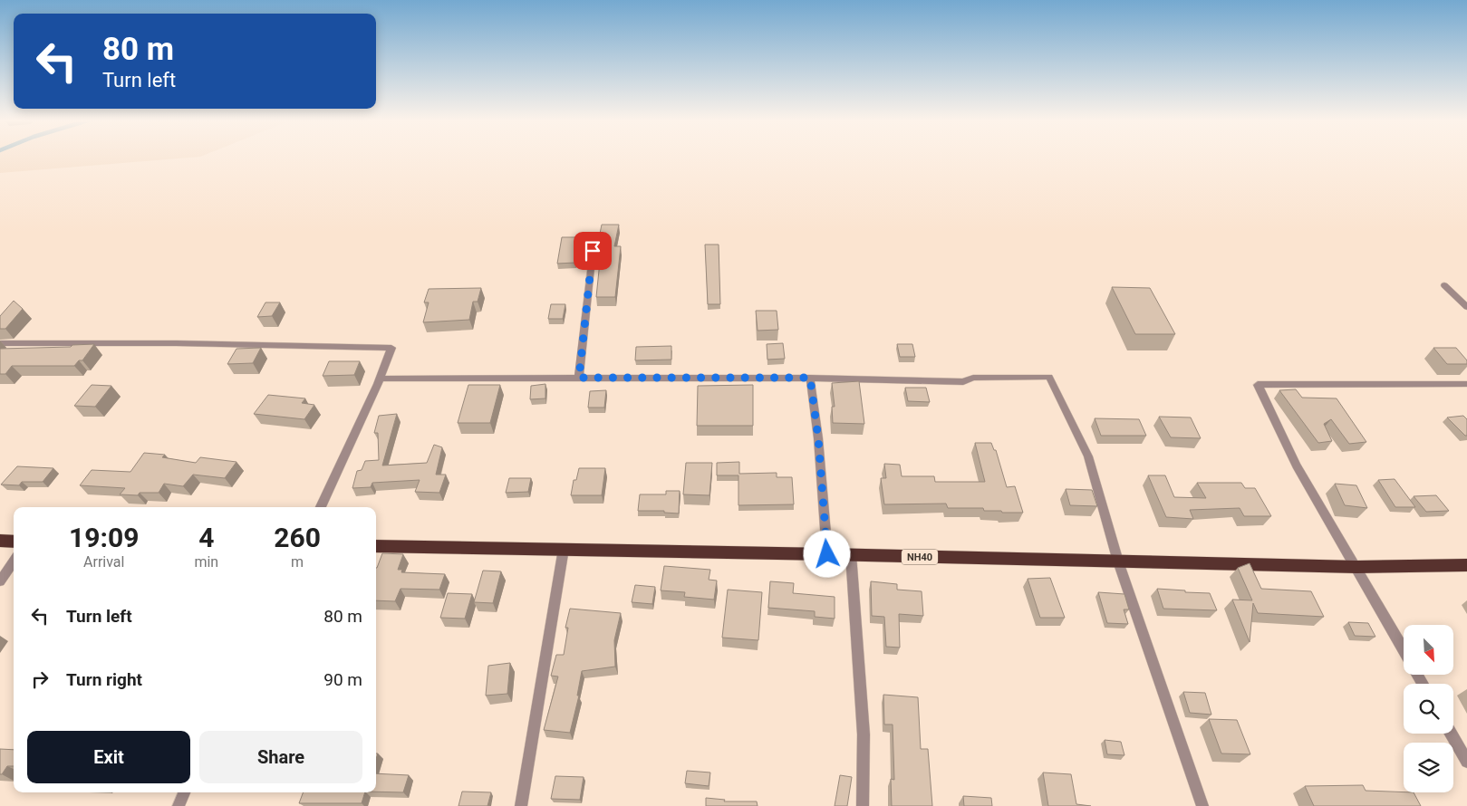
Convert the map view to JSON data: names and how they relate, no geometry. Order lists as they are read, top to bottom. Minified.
{"streets":{"highway":["NH40"]},"north":"bottom right","page":{"turn":["80 m","Turn left"],"eta":["19:09","Arrival","4","min","260","m"],"list":[{"name":"Turn left","value":"80 m"},{"name":"Turn right","value":"90 m"}],"buttons":["Exit","Share"]}}
